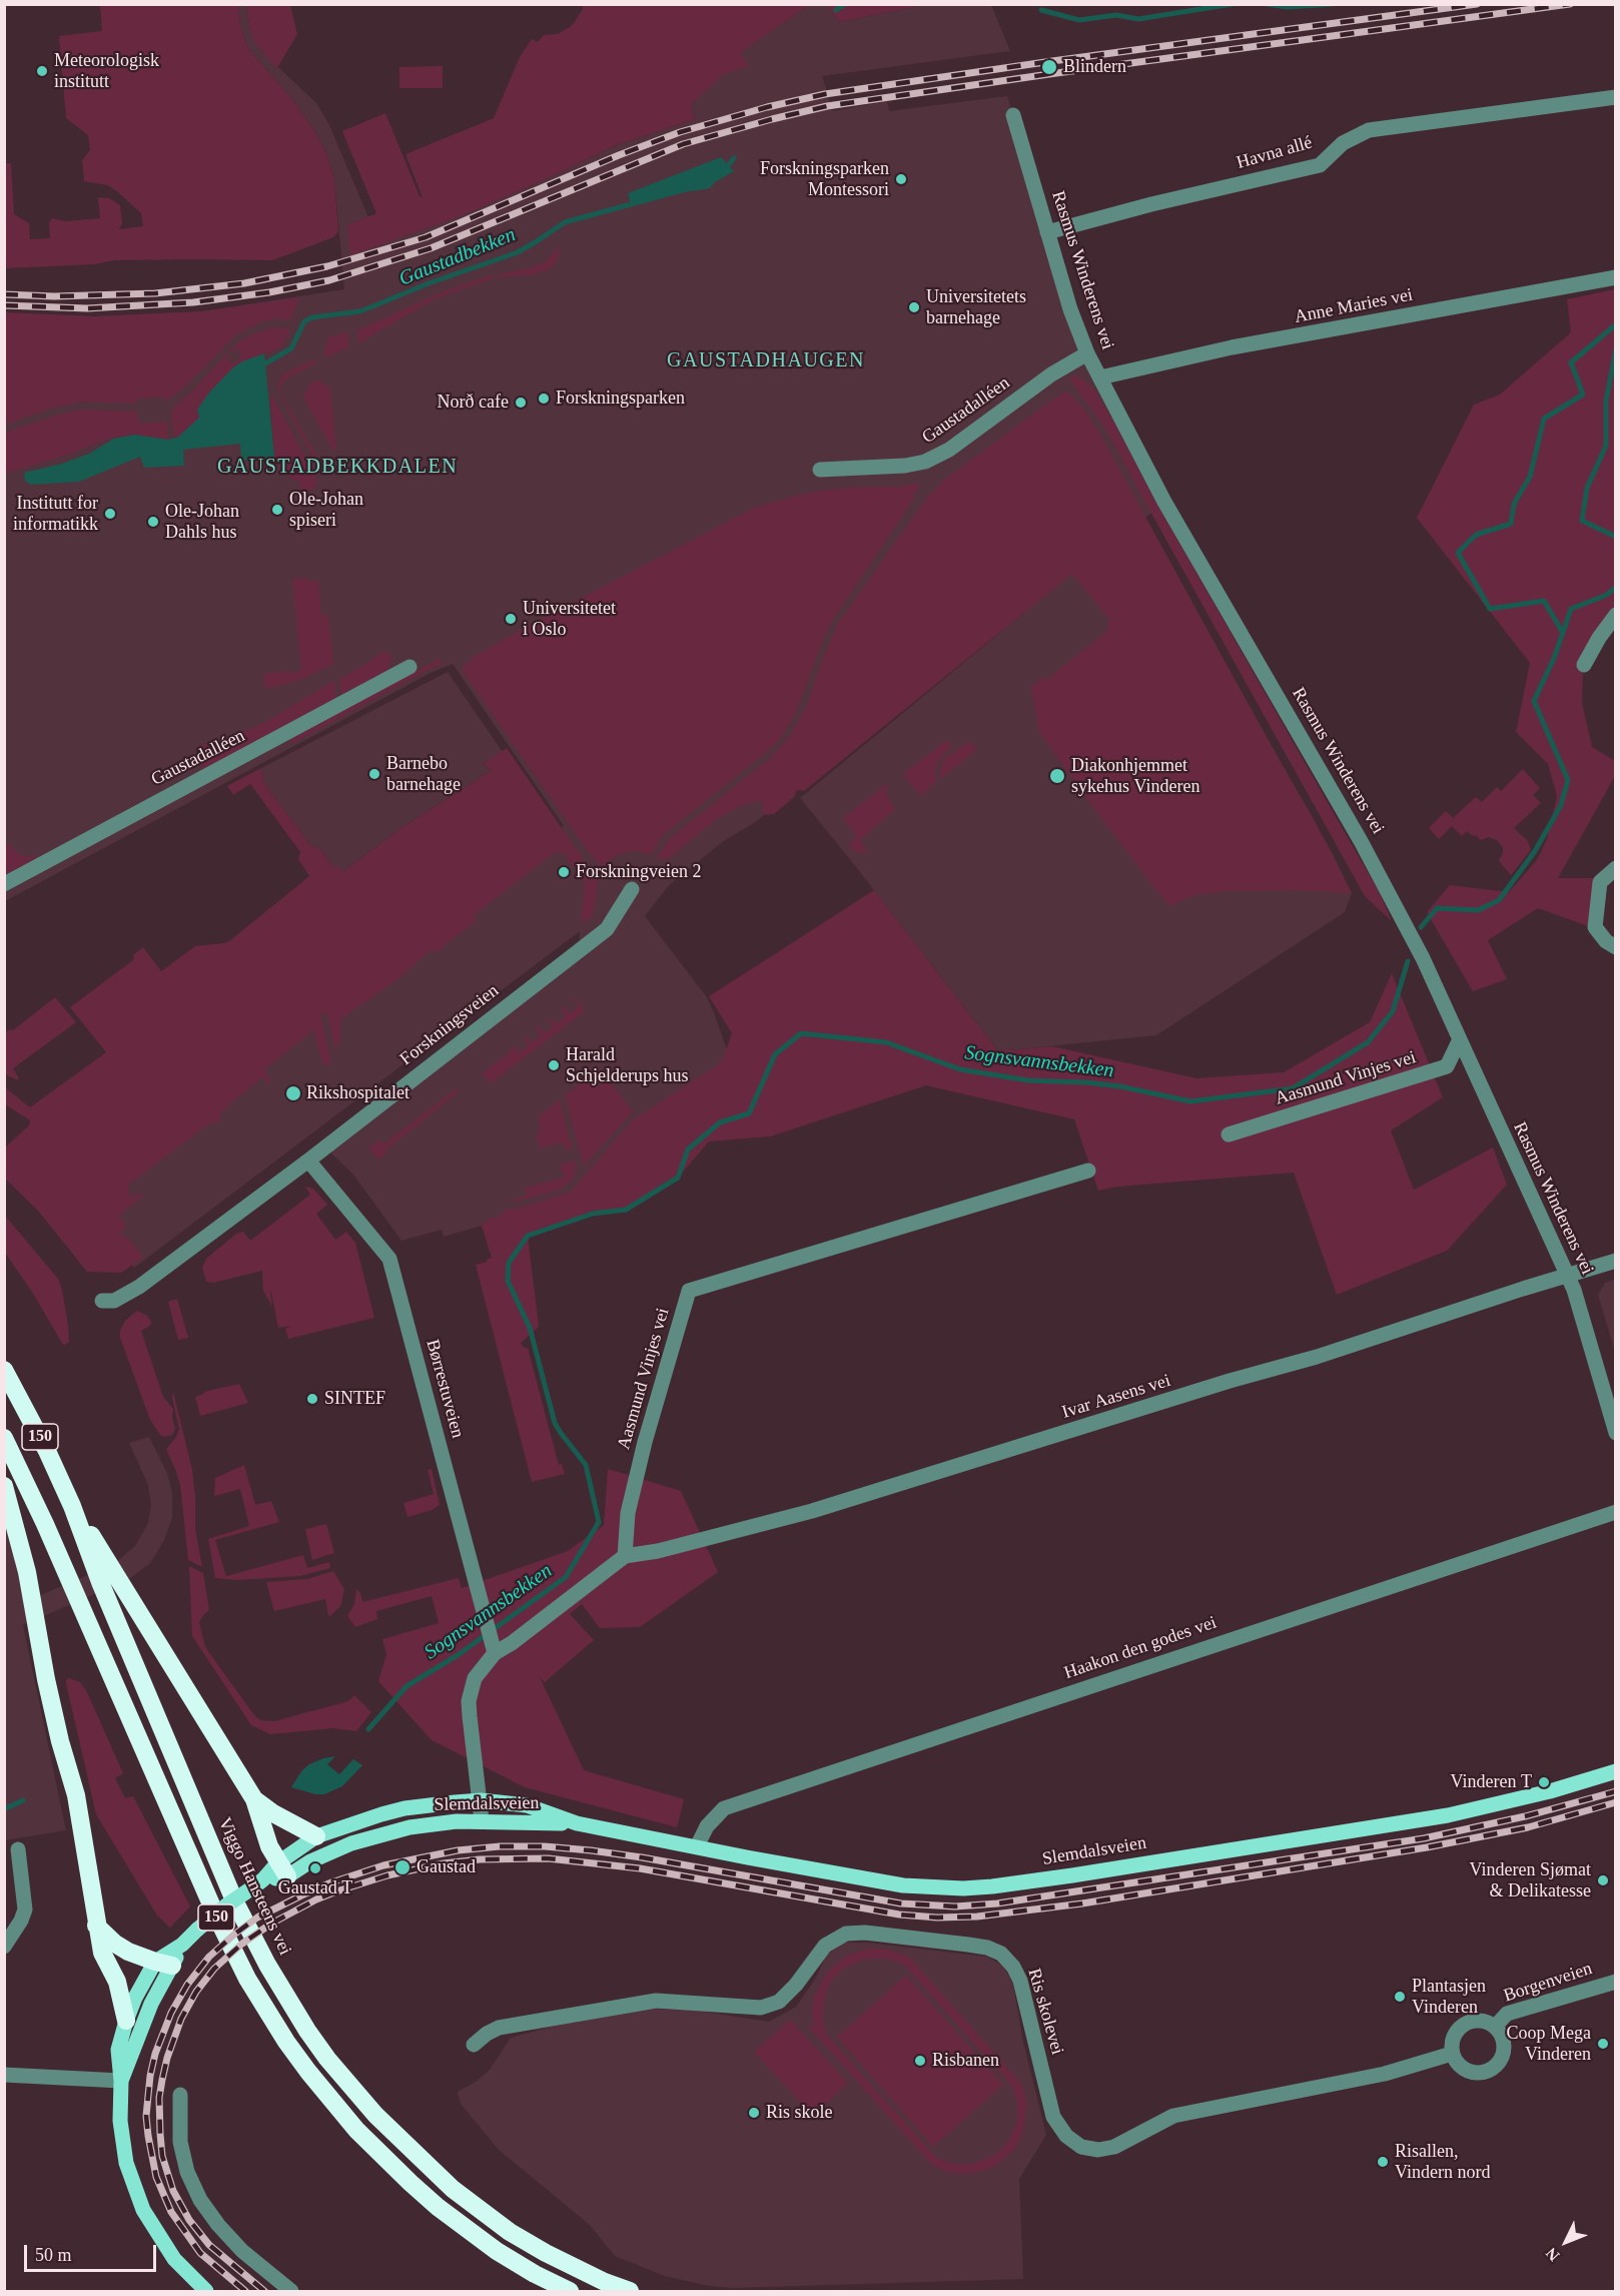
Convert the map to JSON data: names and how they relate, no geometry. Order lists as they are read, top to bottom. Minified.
{"streets":{"highway":["150","Viggo Hansteens vei"],"main road":["Slemdalsveien"],"street":["Havna allé","Rasmus Winderens vei","Anne Maries vei","Gaustadalléen","Forskningsveien","Aasmund Vinjes vei","Børrestuveien","Ivar Aasens vei","Haakon den godes vei","Borgenveien","Ris skolevei"]},"crossings":[["Havna allé","Rasmus Winderens vei"],["Rasmus Winderens vei","Anne Maries vei"],["Rasmus Winderens vei","Gaustadalléen"],["Rasmus Winderens vei","Aasmund Vinjes vei"],["Rasmus Winderens vei","Ivar Aasens vei"],["Forskningsveien","Børrestuveien"],["Aasmund Vinjes vei","Ivar Aasens vei"],["Haakon den godes vei","Slemdalsveien"],["Borgenveien","Ris skolevei"]],"districts":["GAUSTADHAUGEN","GAUSTADBEKKDALEN"],"water":["Gaustadbekken","Sognsvannsbekken"],"places":["Blindern","Meteorologisk institutt","Forskningsparken Montessori","Universitetets barnehage","Forskningsparken","Norð cafe","Ole-Johan spiseri","Institutt for informatikk","Ole-Johan Dahls hus","Universitetet i Oslo","Barnebo barnehage","Diakonhjemmet sykehus Vinderen","Forskningveien 2","Harald Schjelderups hus","Rikshospitalet","SINTEF","Vinderen T","Gaustad","Gaustad T","Vinderen Sjømat & Delikatesse","Plantasjen Vinderen","Coop Mega Vinderen","Risbanen","Ris skole","Risallen, Vindern nord"],"scale_bar":"50 m","north":"bottom left"}
